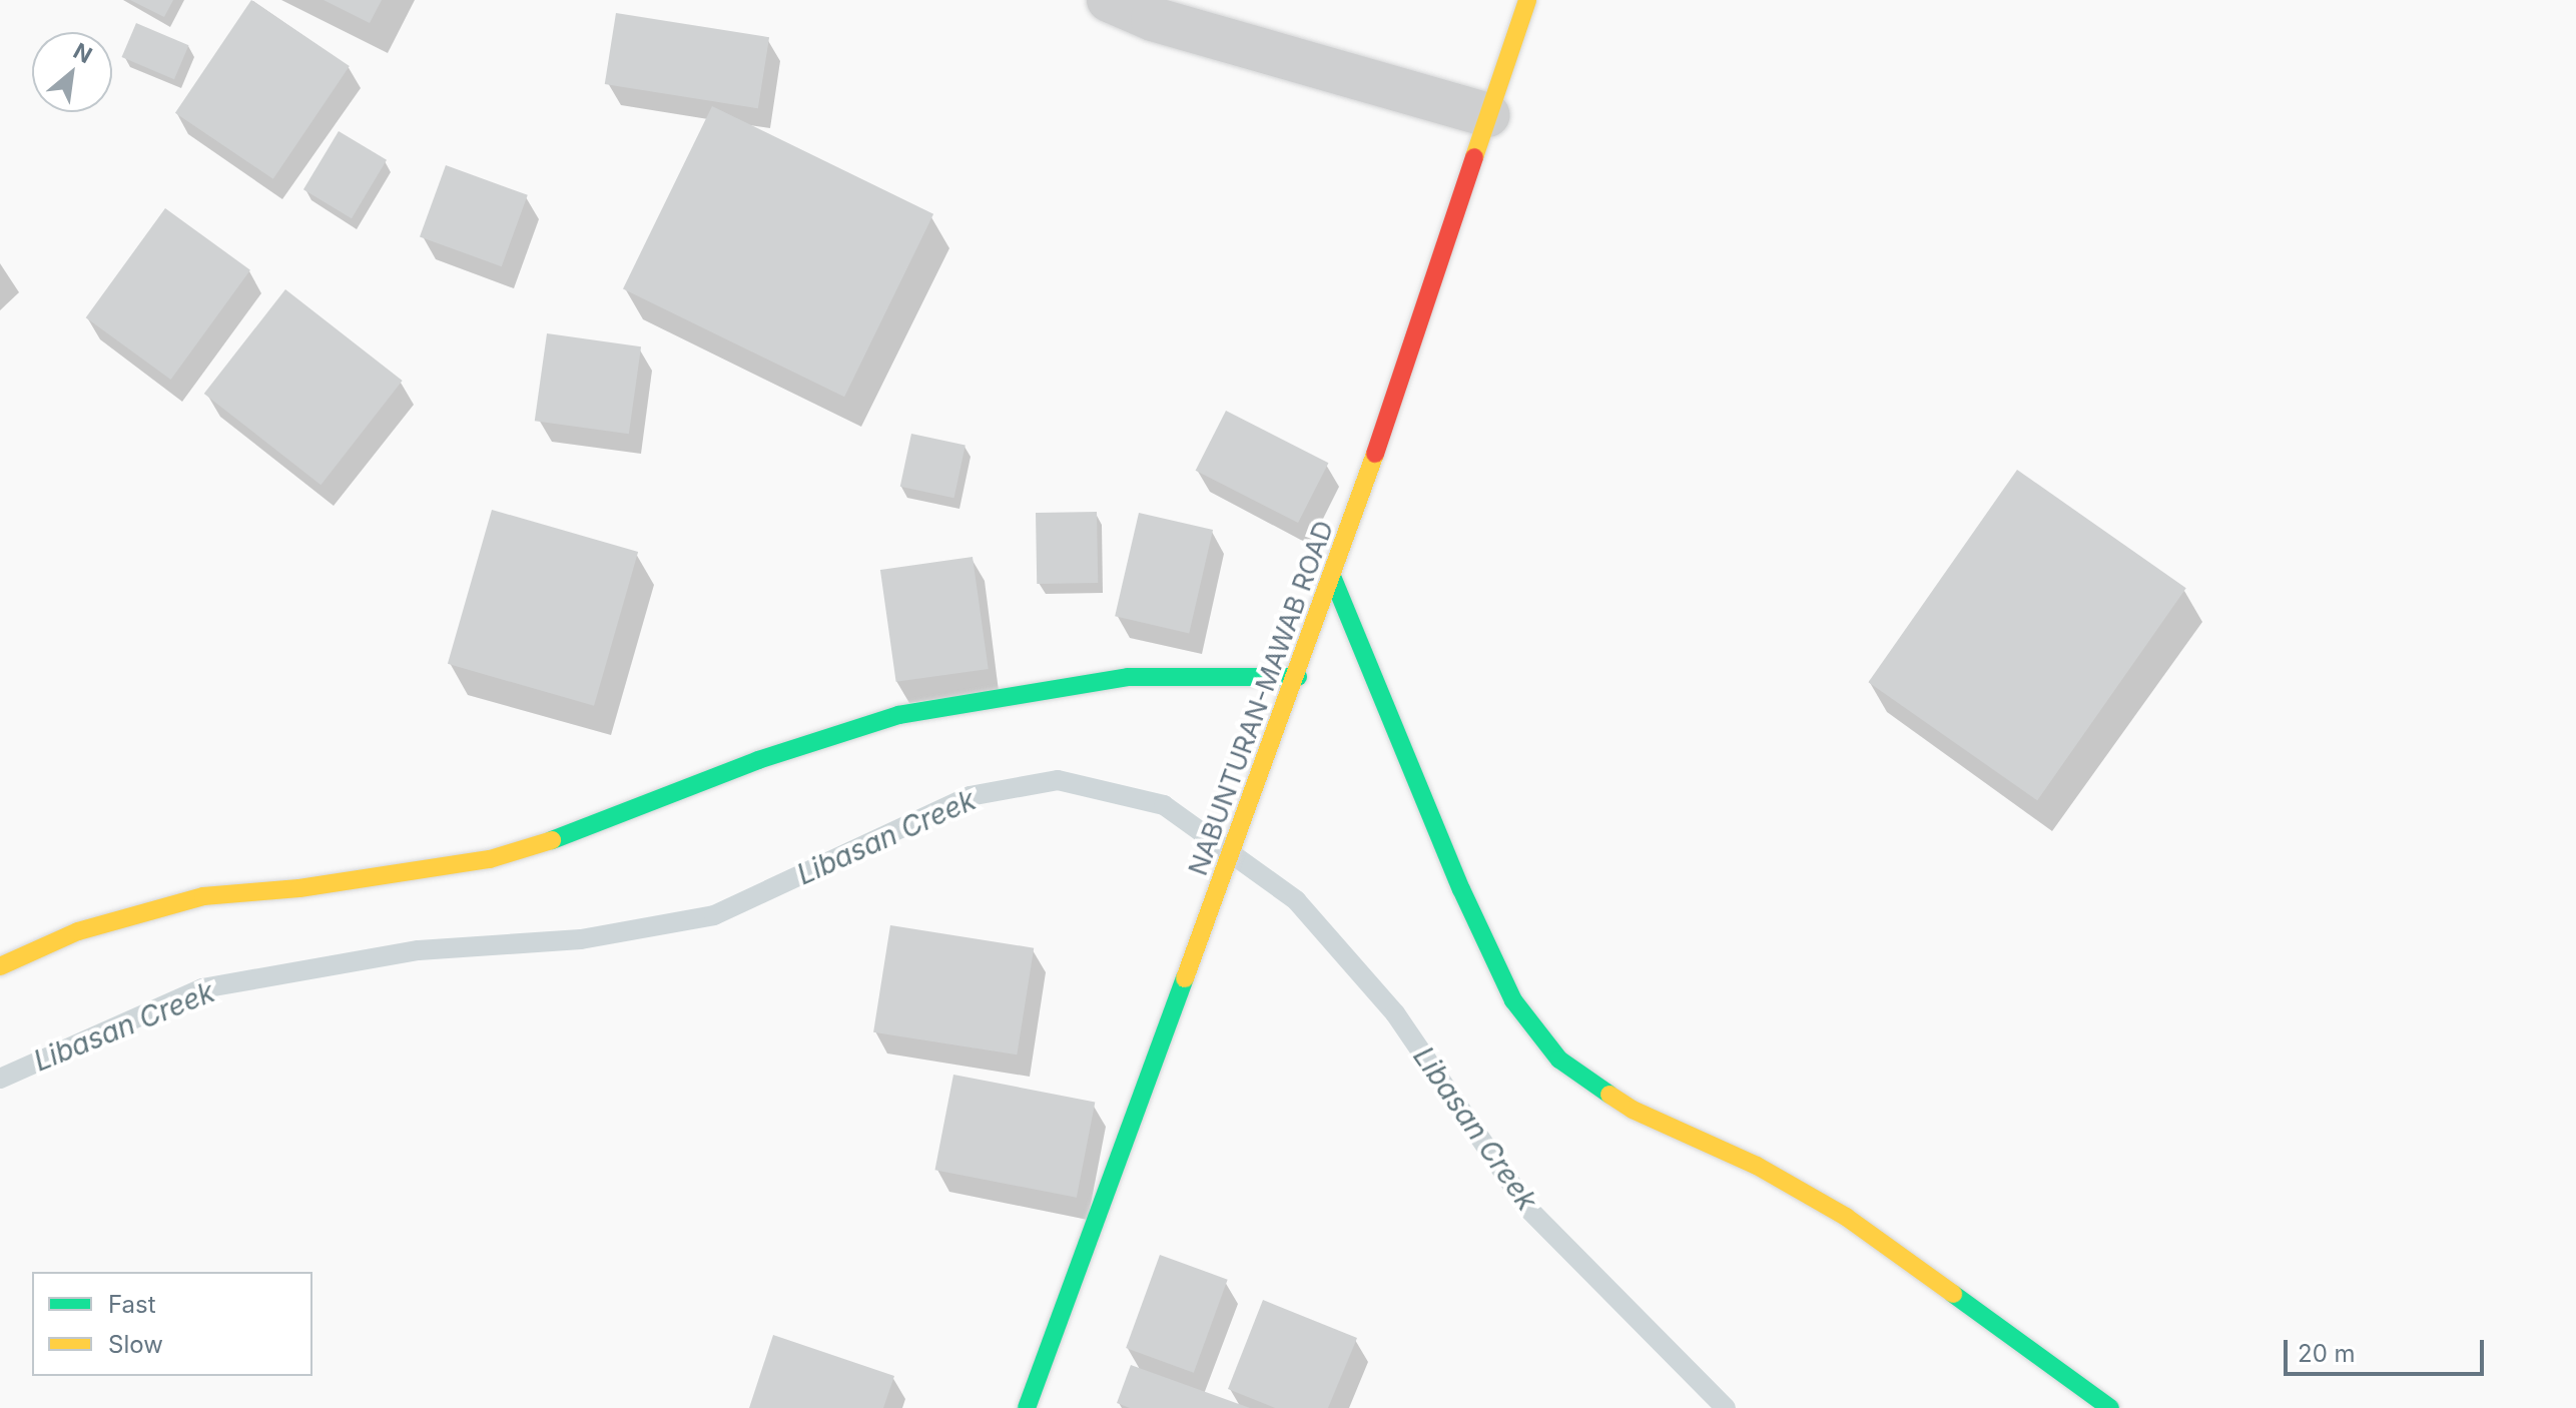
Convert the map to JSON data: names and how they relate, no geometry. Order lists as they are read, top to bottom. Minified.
{"streets":{"street":["NABUNTURAN-MAWAB ROAD"]},"water":["Libasan Creek"],"legend":["Fast","Slow"],"scale_bar":"20 m","north":"top right"}
